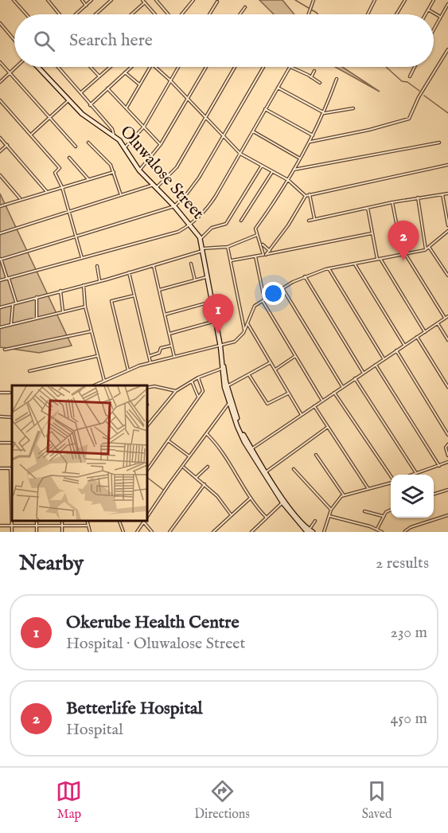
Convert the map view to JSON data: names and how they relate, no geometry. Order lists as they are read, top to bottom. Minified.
{"streets":{"street":["Oluwalose Street"]},"page":{"search":"Search here","pins":["2","1"],"heading":["Nearby","2 results"],"list":[{"mark":"1","name":"Okerube Health Centre","note":"Hospital · Oluwalose Street","value":"230 m"},{"mark":"2","name":"Betterlife Hospital","note":"Hospital","value":"450 m"}],"nav":["Map","Directions","Saved"]}}
